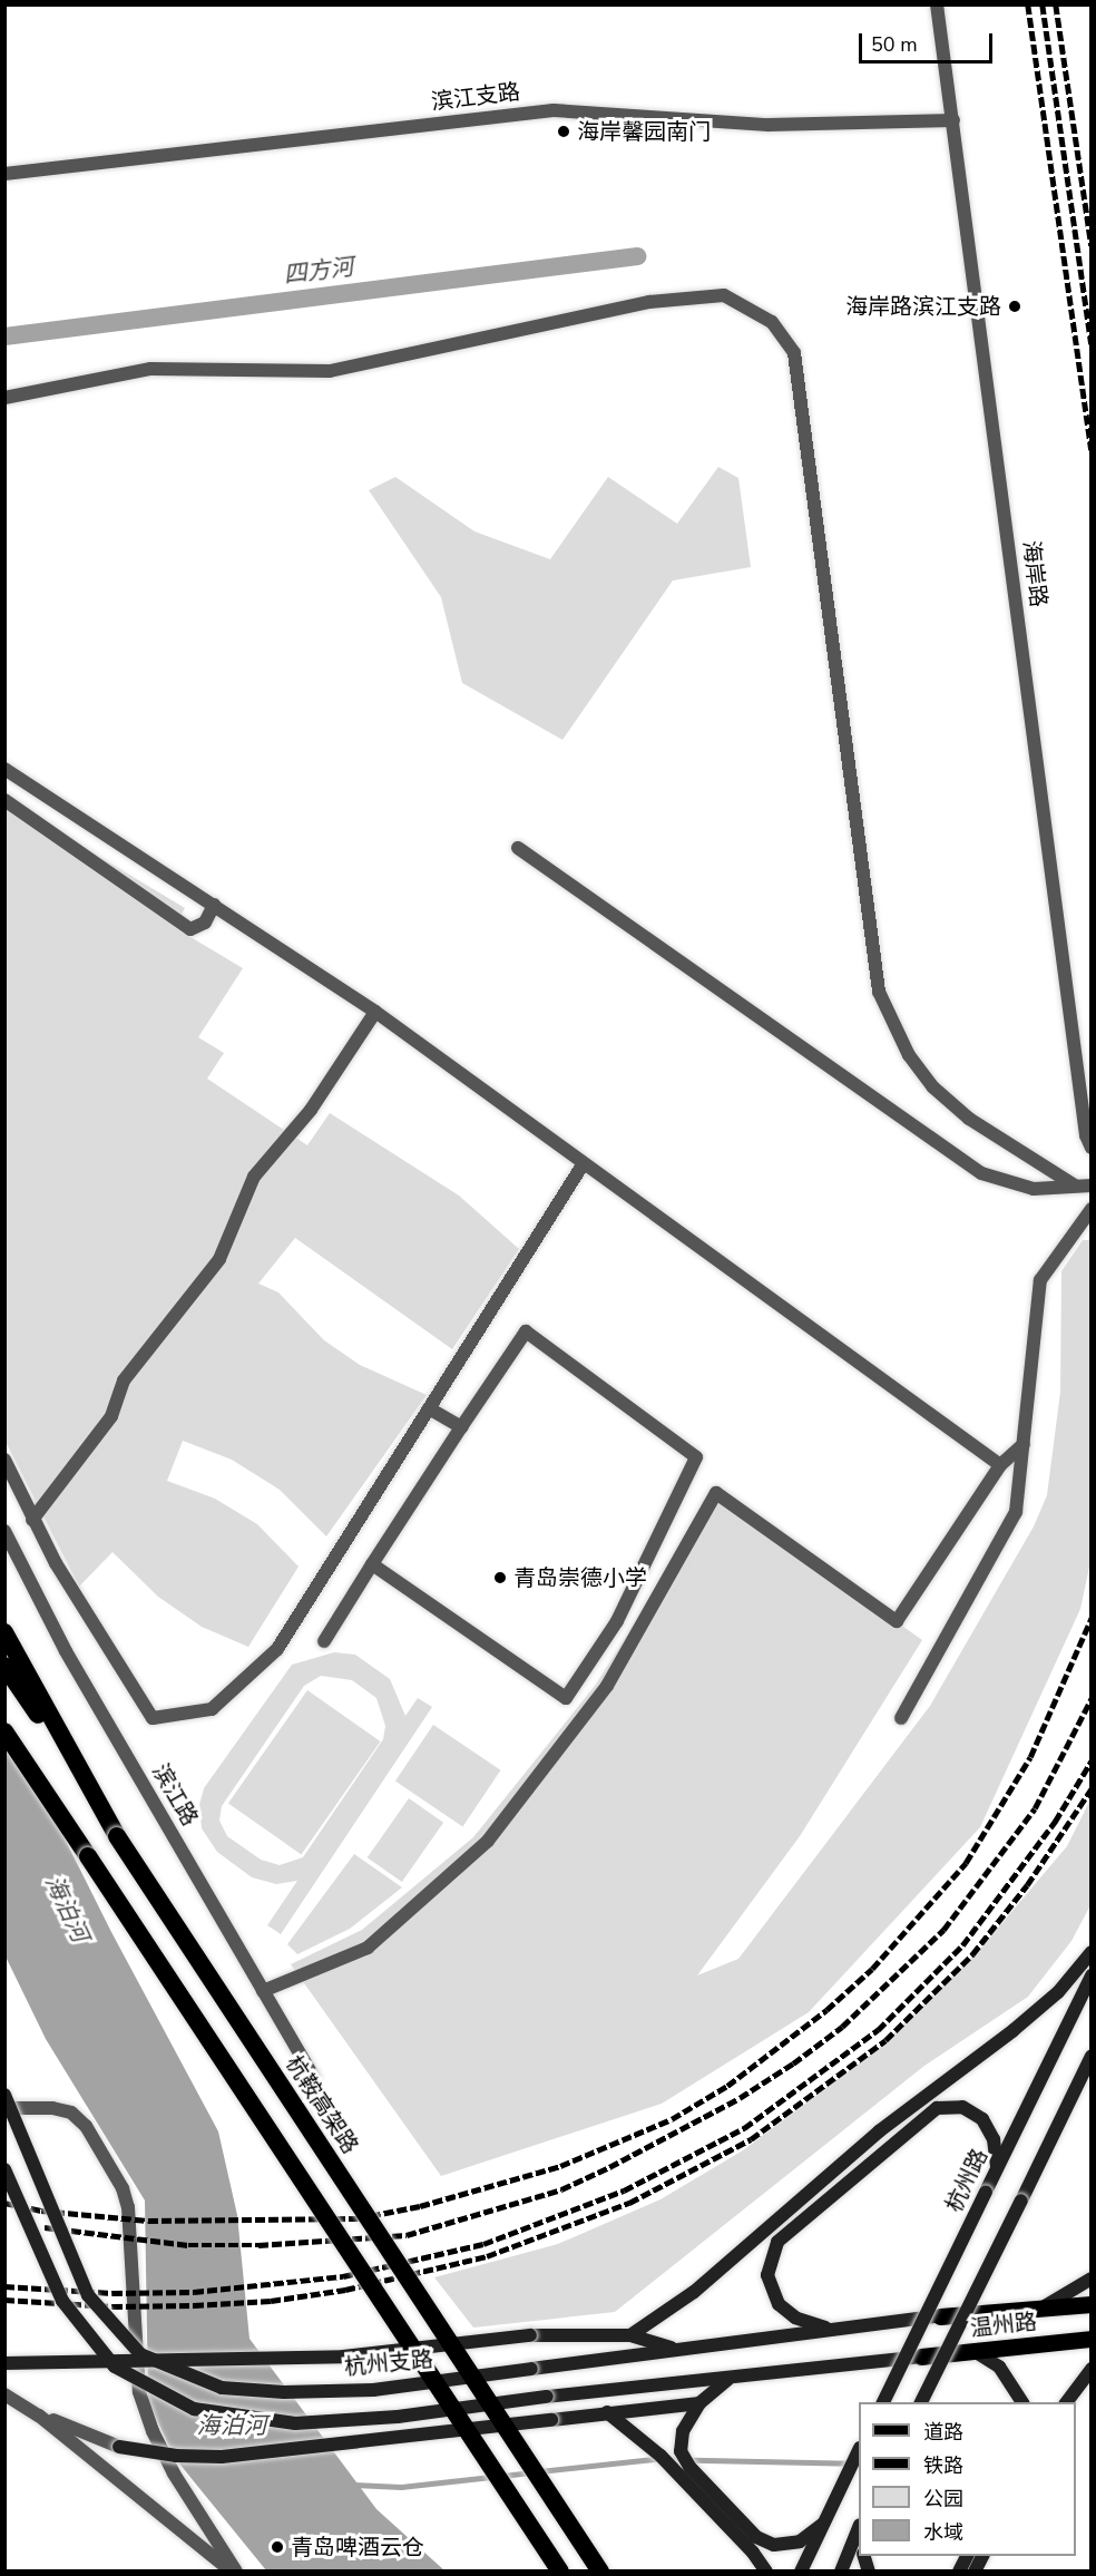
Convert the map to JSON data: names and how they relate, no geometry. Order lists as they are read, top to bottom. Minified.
{"streets":{"highway":["杭鞍高架路"],"main road":["杭州路","温州路","杭州支路"],"street":["滨江支路","海岸路","滨江路"]},"crossings":[["滨江支路","海岸路"],["温州路","杭州支路"]],"water":["四方河","海泊河"],"places":["海岸馨园南门","海岸路滨江支路","青岛崇德小学","青岛啤酒云仓"],"legend":["道路","铁路","公园","水域"],"scale_bar":"50 m"}
